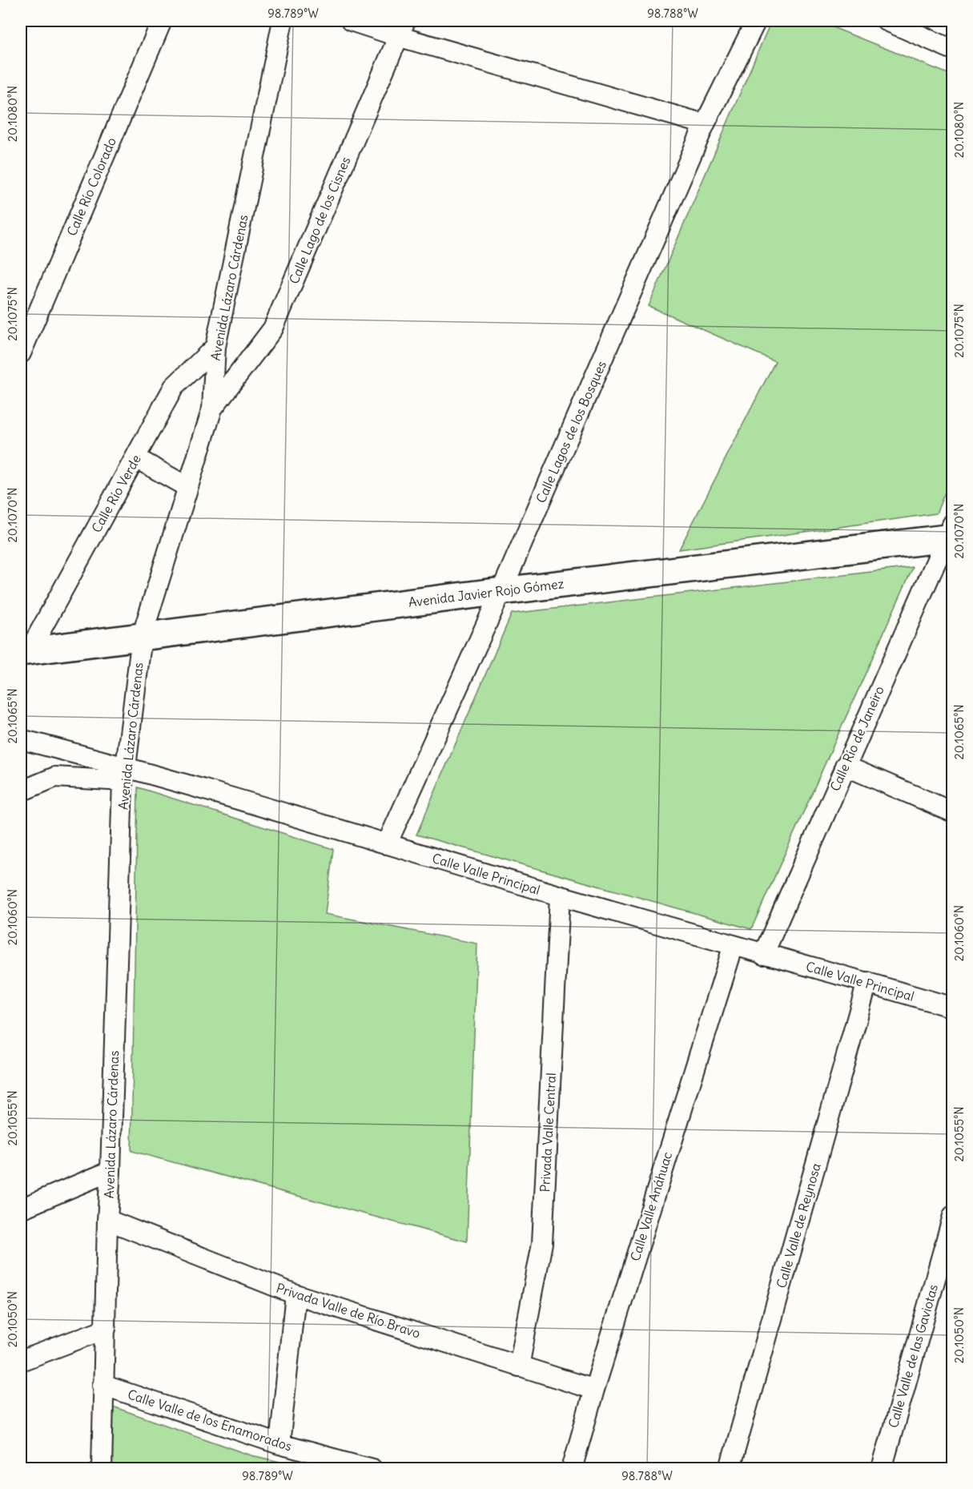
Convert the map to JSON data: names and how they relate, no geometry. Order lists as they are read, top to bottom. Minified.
{"streets":{"street":["Calle Río Colorado","Calle Lago de los Cisnes","Avenida Lázaro Cárdenas","Calle Lagos de los Bosques","Calle Río Verde","Avenida Javier Rojo Gómez","Calle Río de Janeiro","Calle Valle Principal","Privada Valle Central","Calle Valle Anáhuac","Calle Valle de Reynosa","Privada Valle de Río Bravo","Calle Valle de las Gaviotas","Calle Valle de los Enamorados"]},"crossings":[["Calle Lago de los Cisnes","Avenida Lázaro Cárdenas"],["Avenida Lázaro Cárdenas","Calle Río Verde"],["Avenida Lázaro Cárdenas","Avenida Javier Rojo Gómez"],["Avenida Lázaro Cárdenas","Calle Valle Principal"],["Avenida Lázaro Cárdenas","Privada Valle de Río Bravo"],["Avenida Lázaro Cárdenas","Calle Valle de los Enamorados"],["Calle Lagos de los Bosques","Avenida Javier Rojo Gómez"],["Calle Lagos de los Bosques","Calle Valle Principal"],["Calle Río Verde","Avenida Javier Rojo Gómez"],["Avenida Javier Rojo Gómez","Calle Río de Janeiro"],["Calle Río de Janeiro","Calle Valle Principal"],["Calle Valle Principal","Privada Valle Central"],["Calle Valle Principal","Calle Valle Anáhuac"],["Calle Valle Principal","Calle Valle de Reynosa"],["Privada Valle Central","Privada Valle de Río Bravo"],["Calle Valle Anáhuac","Privada Valle de Río Bravo"]],"coordinates":["98.789°W","98.788°W","20.1080°N","20.1075°N","20.1070°N","20.1065°N","20.1060°N","20.1055°N","20.1050°N"]}
